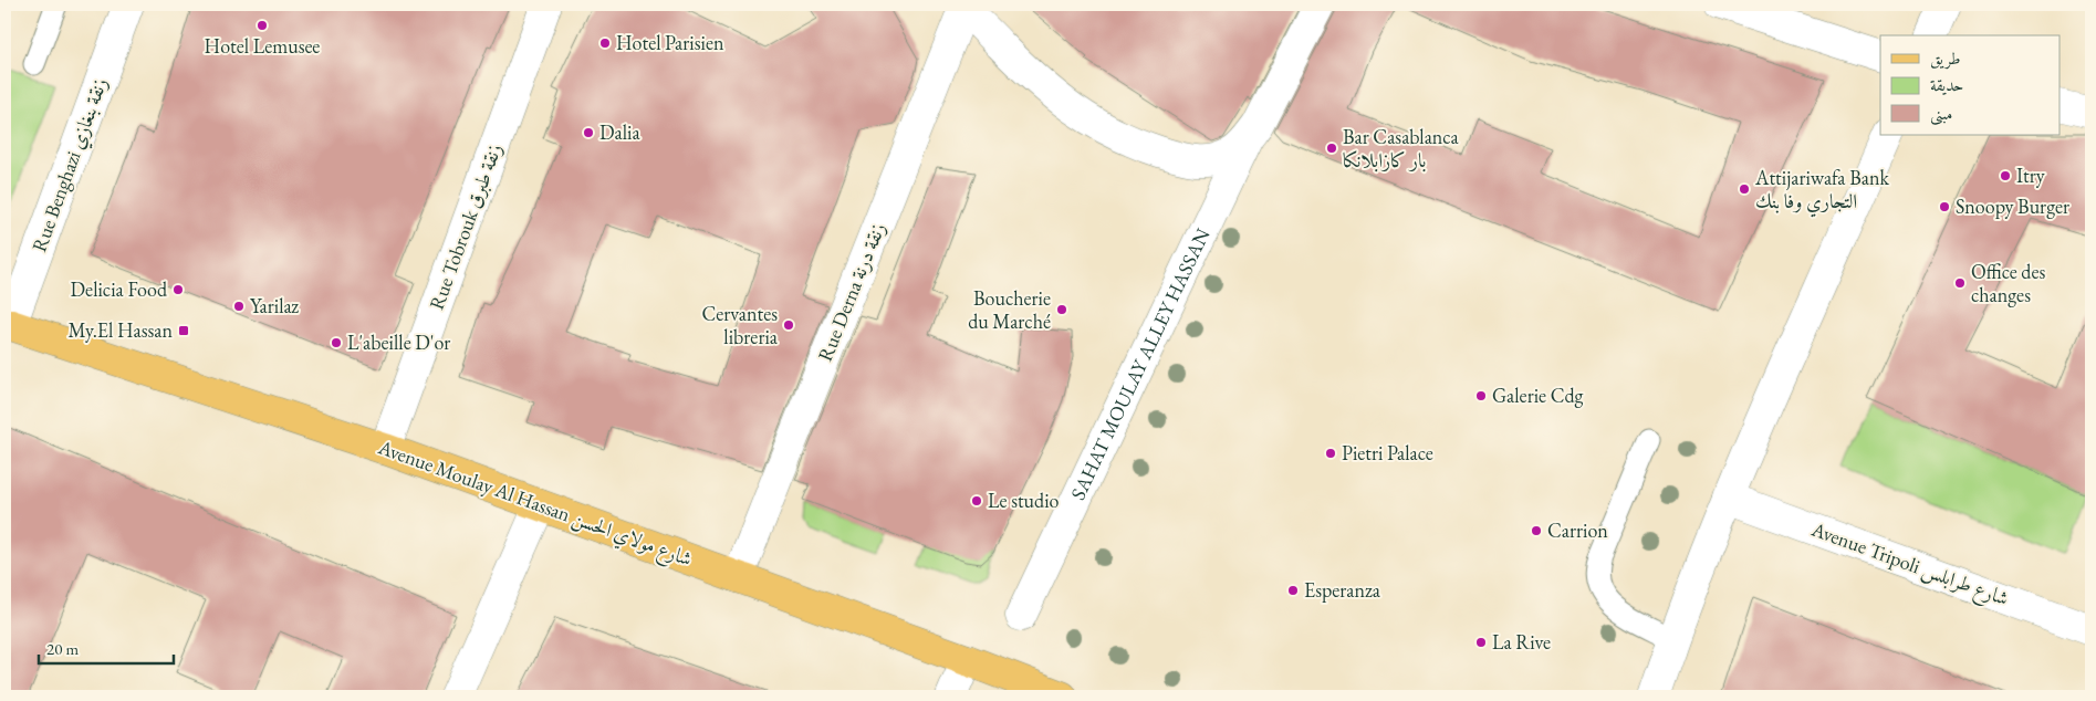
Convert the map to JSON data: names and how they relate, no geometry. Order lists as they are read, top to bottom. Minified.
{"streets":{"main road":["Avenue Moulay Al Hassan شارع مولاي الحسن"],"street":["Rue Benghazi زنقة بنغازي","Rue Tobrouk زنقة طبرق","Rue Derna زنقة درنة","SAHAT MOULAY ALLEY HASSAN","Avenue Tripoli شارع طرابلس"]},"crossings":[["Rue Benghazi زنقة بنغازي","Avenue Moulay Al Hassan شارع مولاي الحسن"],["Rue Tobrouk زنقة طبرق","Avenue Moulay Al Hassan شارع مولاي الحسن"],["Rue Derna زنقة درنة","Avenue Moulay Al Hassan شارع مولاي الحسن"]],"places":{"other":["Hotel Lemusee","Hotel Parisien","Dalia","Bar Casablanca بار كازابلانكا","Itry","Attijariwafa Bank التجاري وفا بنك","Snoopy Burger","Office des changes","Delicia Food","Yarilaz","Boucherie du Marché","Cervantes libreria","L'abeille D'or","Galerie Cdg","Pietri Palace","Le studio","Carrion","Esperanza","La Rive"],"transit":["My.El Hassan"]},"legend":["طريق","حديقة","مبنى"],"scale_bar":"20 m"}
